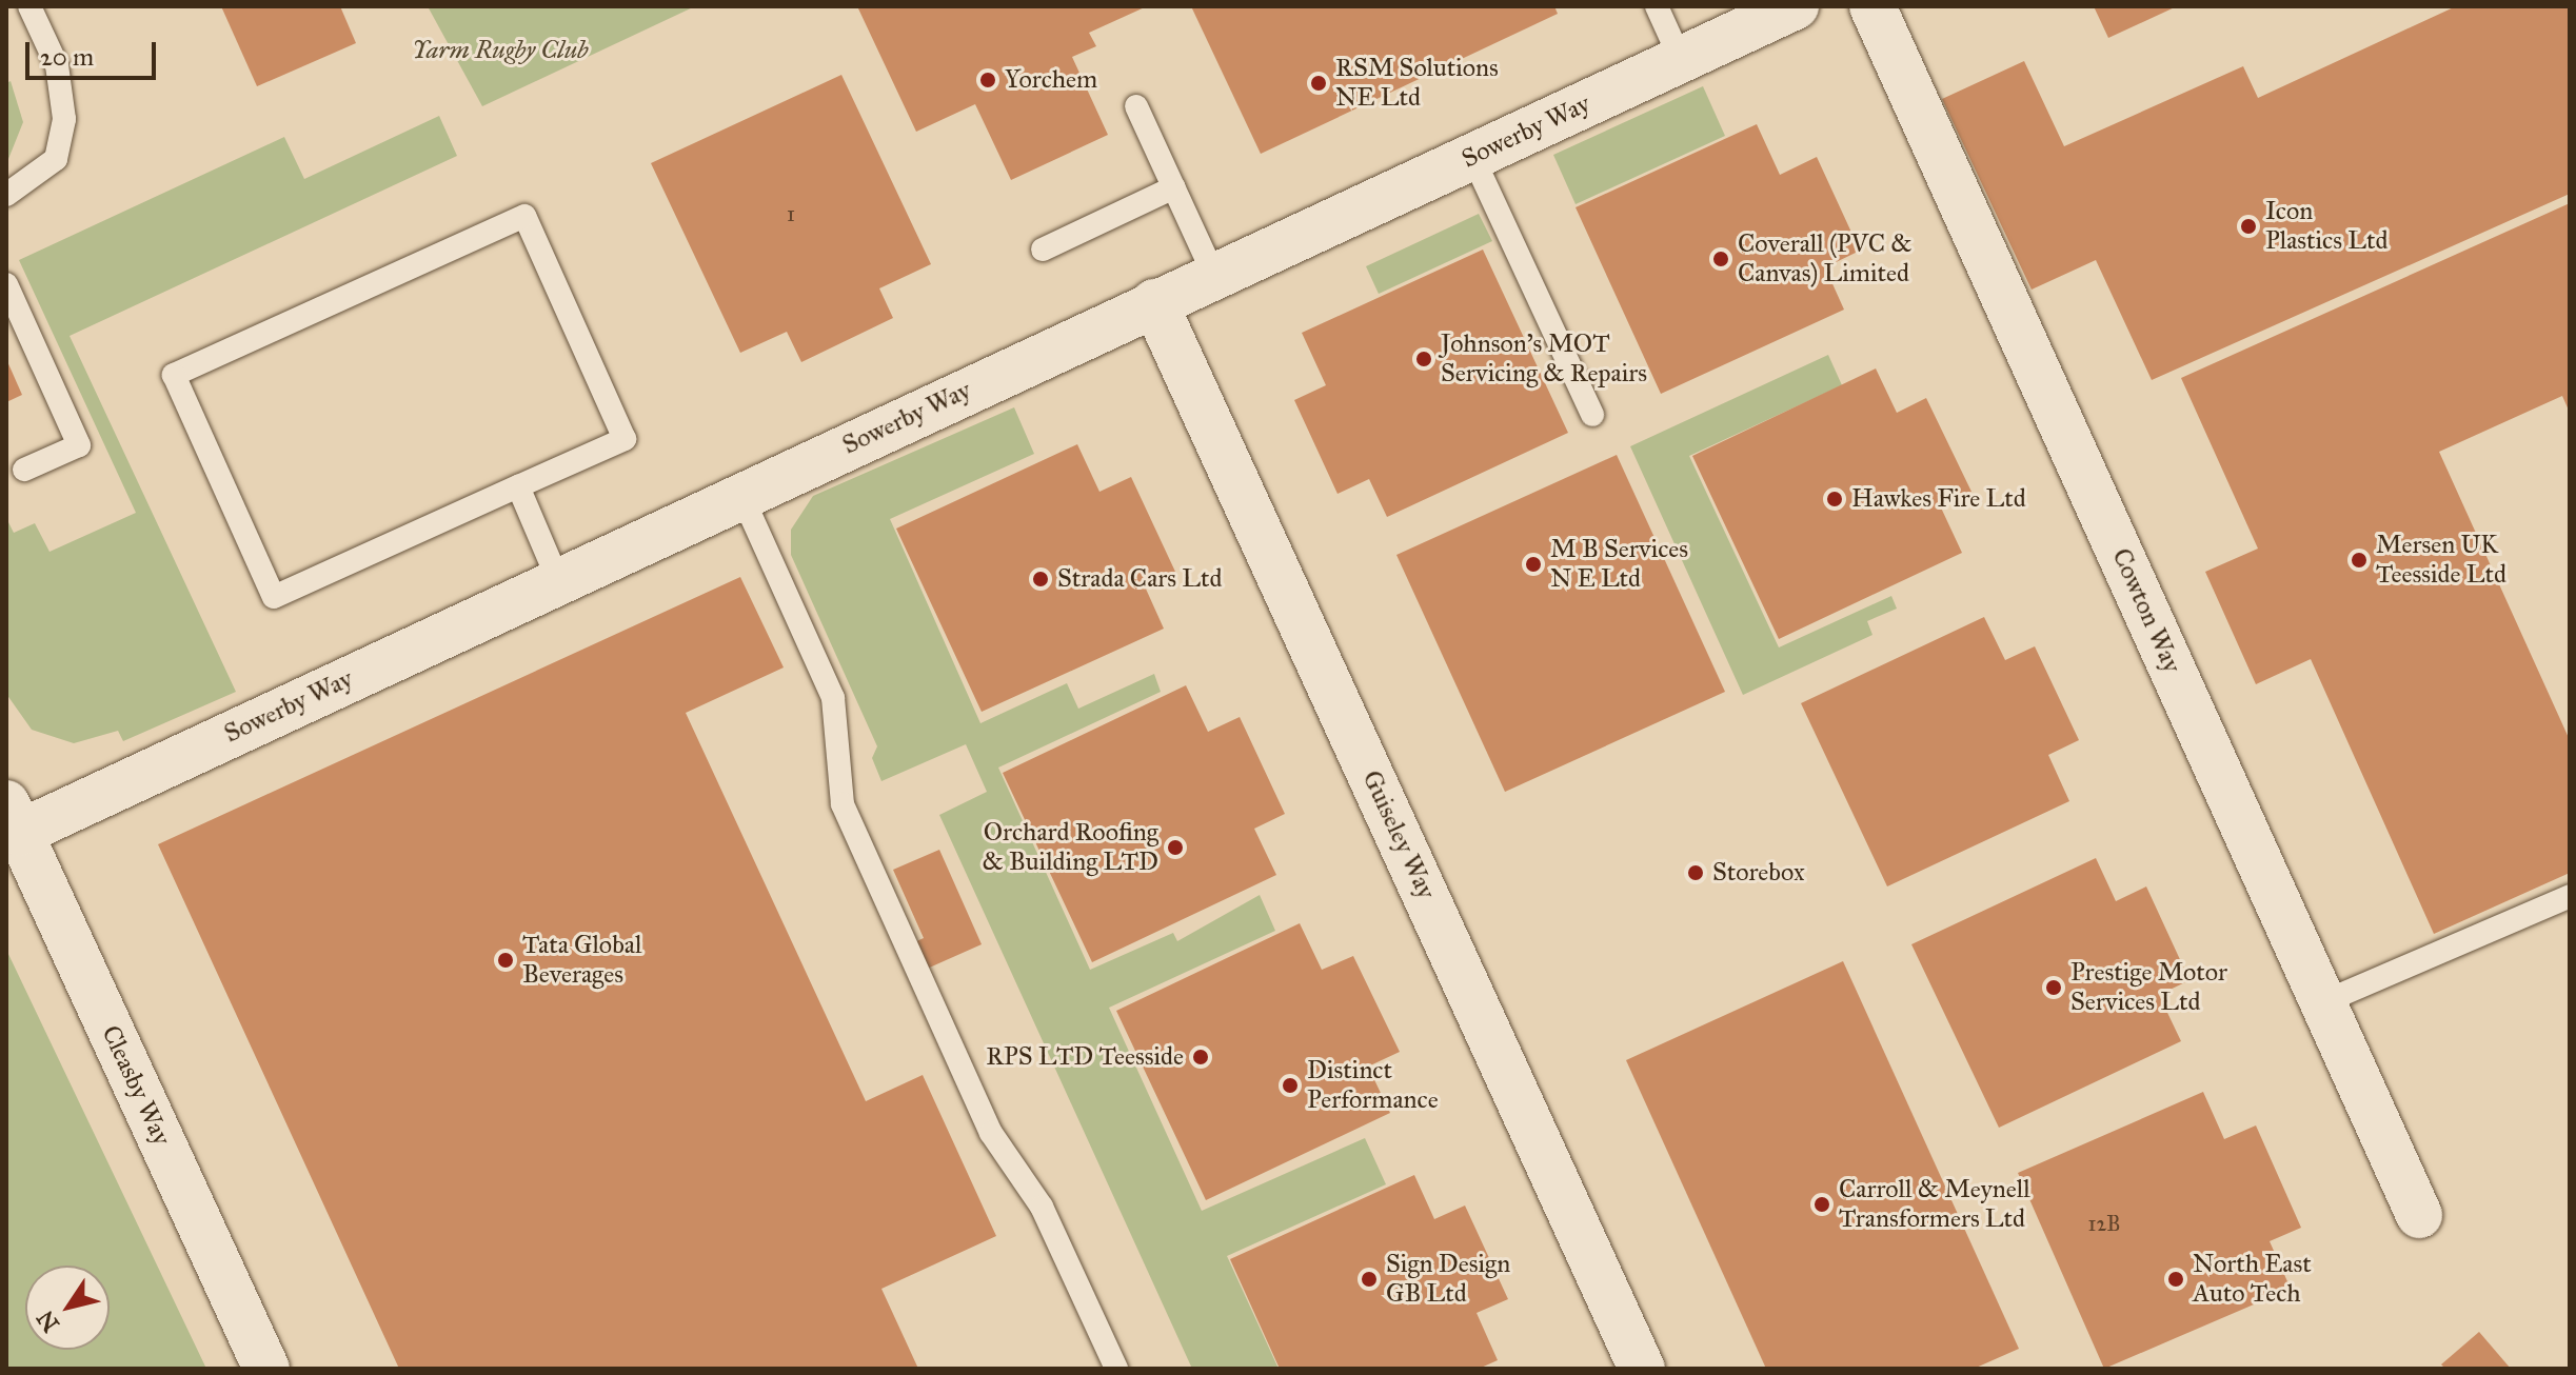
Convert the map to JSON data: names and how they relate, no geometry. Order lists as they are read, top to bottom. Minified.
{"streets":{"street":["Sowerby Way","Cowton Way","Guiseley Way","Cleasby Way"]},"crossings":[["Sowerby Way","Guiseley Way"],["Sowerby Way","Cleasby Way"]],"parks":["Yarm Rugby Club"],"places":["Yorchem","RSM Solutions NE Ltd","Icon Plastics Ltd","Coverall (PVC & Canvas) Limited","Johnson's MOT Servicing & Repairs","Hawkes Fire Ltd","Mersen UK Teesside Ltd","M B Services N E Ltd","Strada Cars Ltd","Orchard Roofing & Building LTD","Storebox","Tata Global Beverages","Prestige Motor Services Ltd","RPS LTD Teesside","Distinct Performance","Carroll & Meynell Transformers Ltd","Sign Design GB Ltd","North East Auto Tech"],"house_numbers":["1","12B"],"scale_bar":"20 m","north":"bottom left"}
